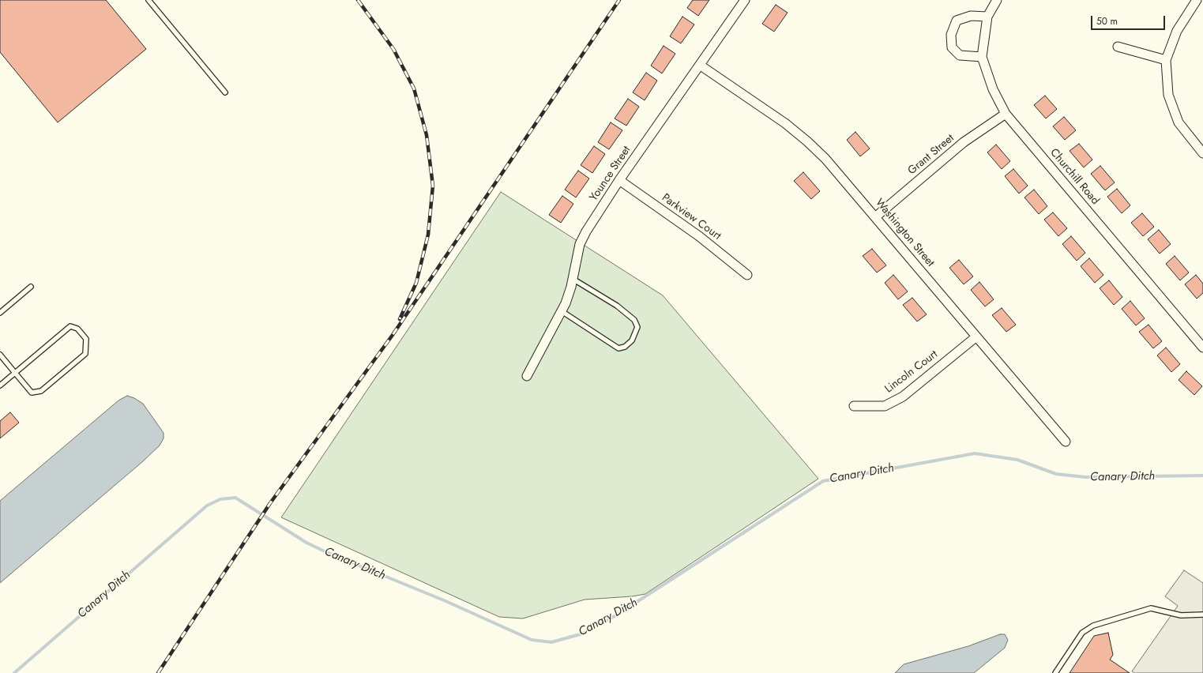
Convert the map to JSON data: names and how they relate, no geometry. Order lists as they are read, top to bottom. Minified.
{"streets":{"street":["Grant Street","Younce Street","Churchill Road","Parkview Court","Washington Street","Lincoln Court"]},"crossings":[["Grant Street","Churchill Road"],["Grant Street","Washington Street"],["Younce Street","Parkview Court"],["Younce Street","Washington Street"],["Washington Street","Lincoln Court"]],"water":["Canary Ditch"],"scale_bar":"50 m"}
